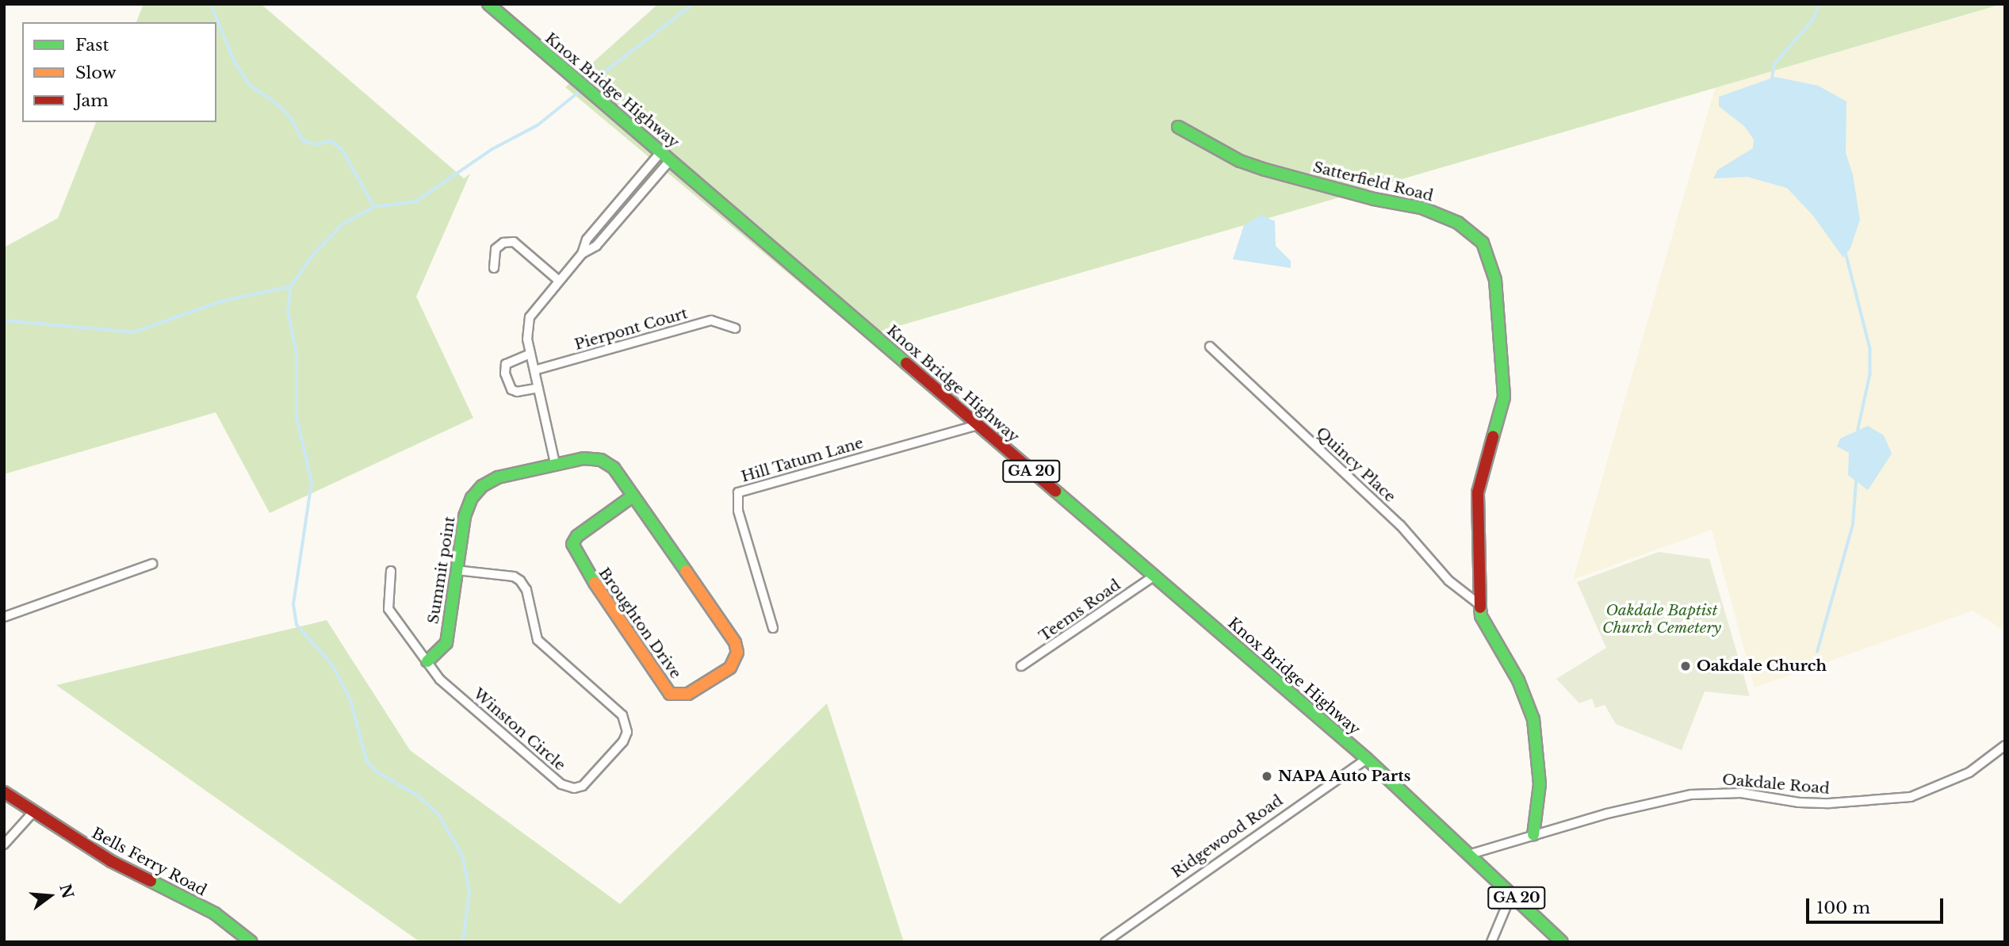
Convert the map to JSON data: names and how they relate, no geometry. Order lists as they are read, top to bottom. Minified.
{"streets":{"street":["Knox Bridge Highway","Satterfield Road","Pierpont Court","Hill Tatum Lane","Quincy Place","GA 20","Summit point","Teems Road","Broughton Drive","Winston Circle","Oakdale Road","Ridgewood Road","Bells Ferry Road"]},"crossings":[["Knox Bridge Highway","Hill Tatum Lane"],["Knox Bridge Highway","GA 20"],["Knox Bridge Highway","Teems Road"],["Knox Bridge Highway","Oakdale Road"],["Knox Bridge Highway","Ridgewood Road"],["Satterfield Road","Quincy Place"],["Satterfield Road","Oakdale Road"],["GA 20","Oakdale Road"],["Summit point","Broughton Drive"],["Summit point","Winston Circle"]],"parks":["Oakdale Baptist Church Cemetery"],"places":["Oakdale Church","NAPA Auto Parts"],"legend":["Fast","Slow","Jam"],"scale_bar":"100 m","north":"right"}
